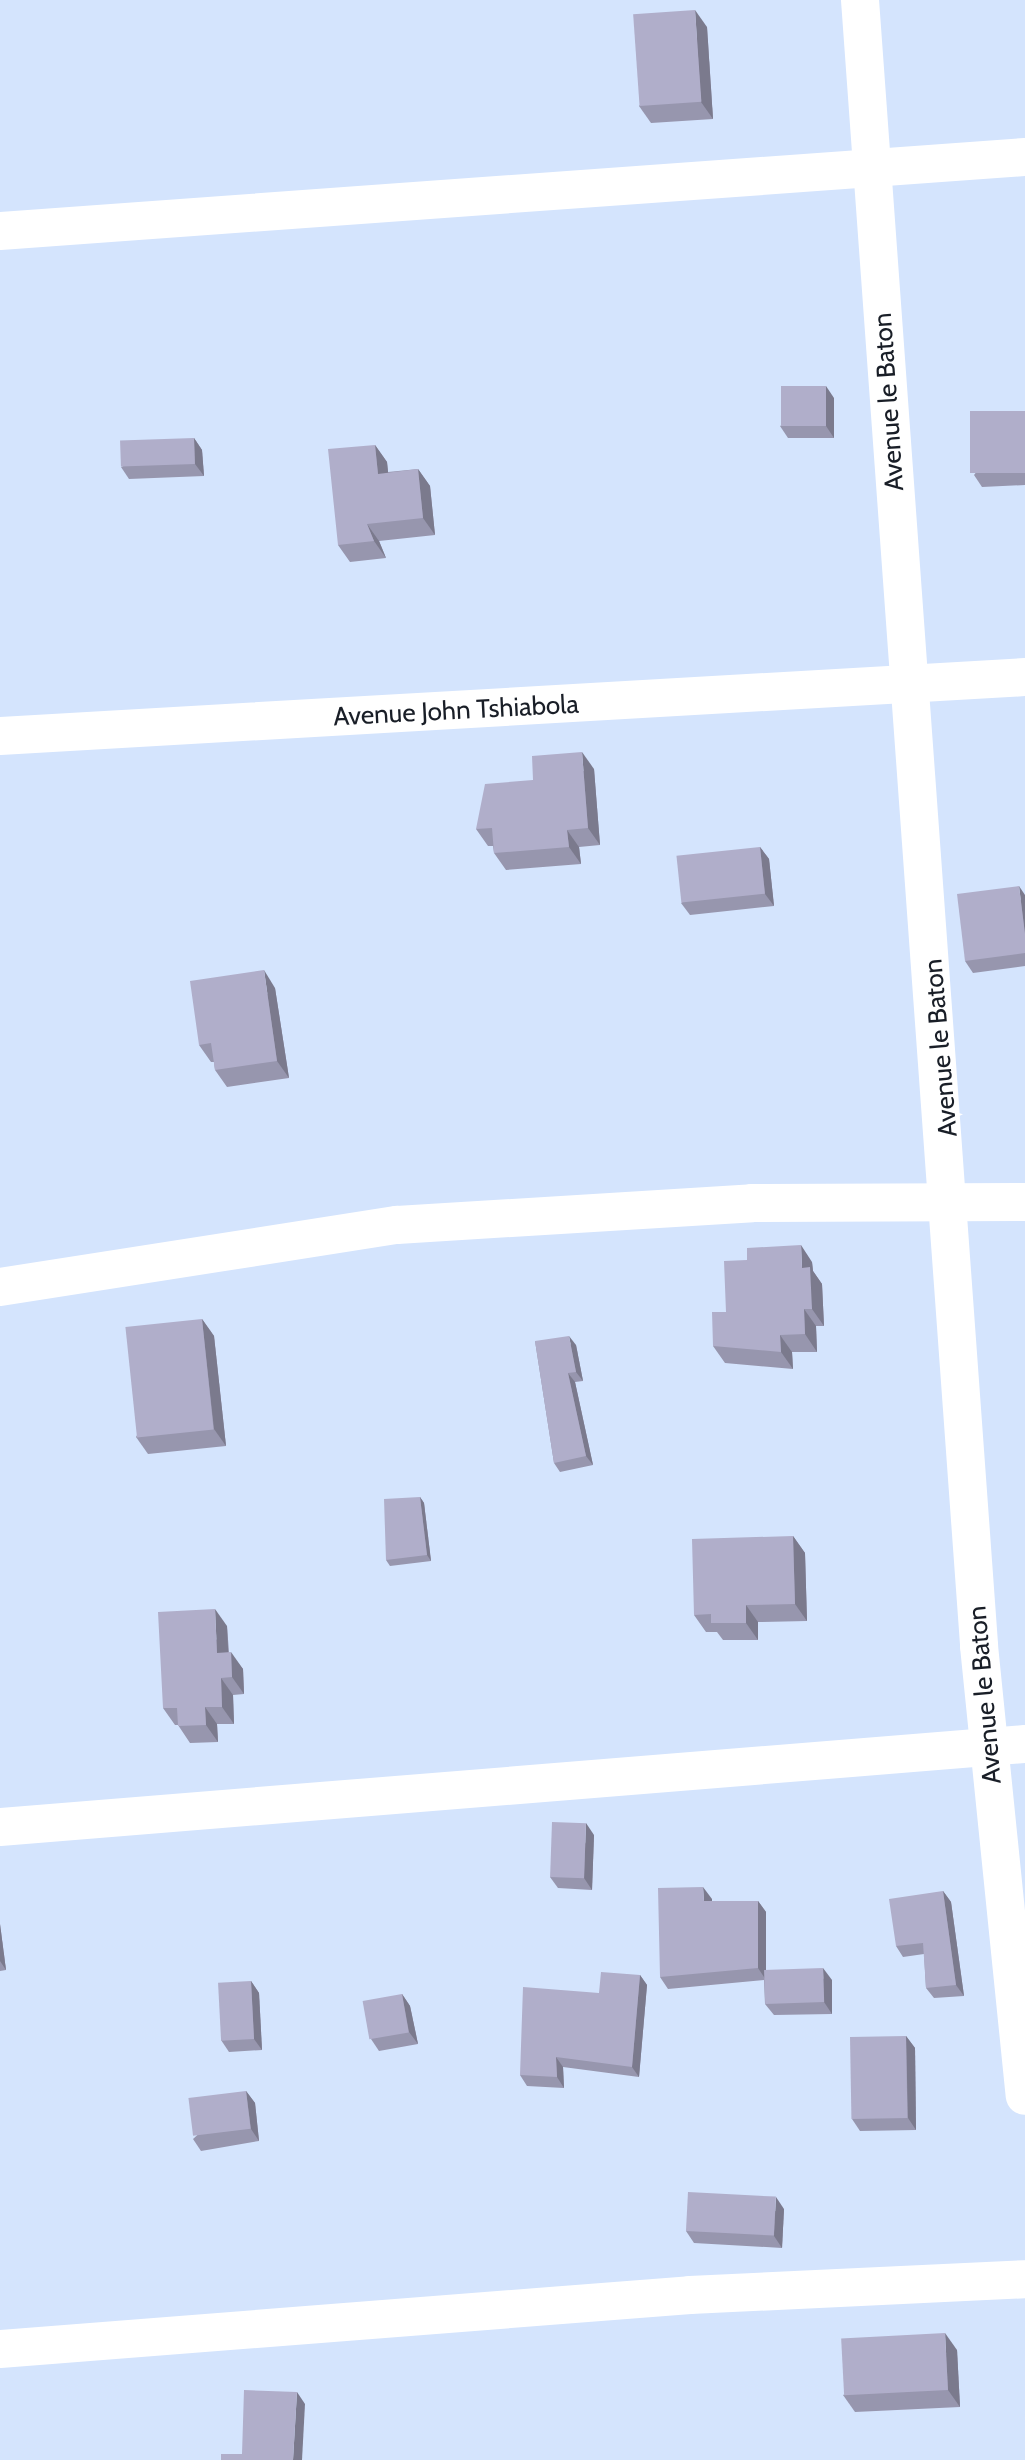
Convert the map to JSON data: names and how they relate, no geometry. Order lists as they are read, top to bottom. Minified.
{"streets":{"street":["Avenue le Baton","Avenue John Tshiabola"]},"crossings":[["Avenue le Baton","Avenue John Tshiabola"]]}
